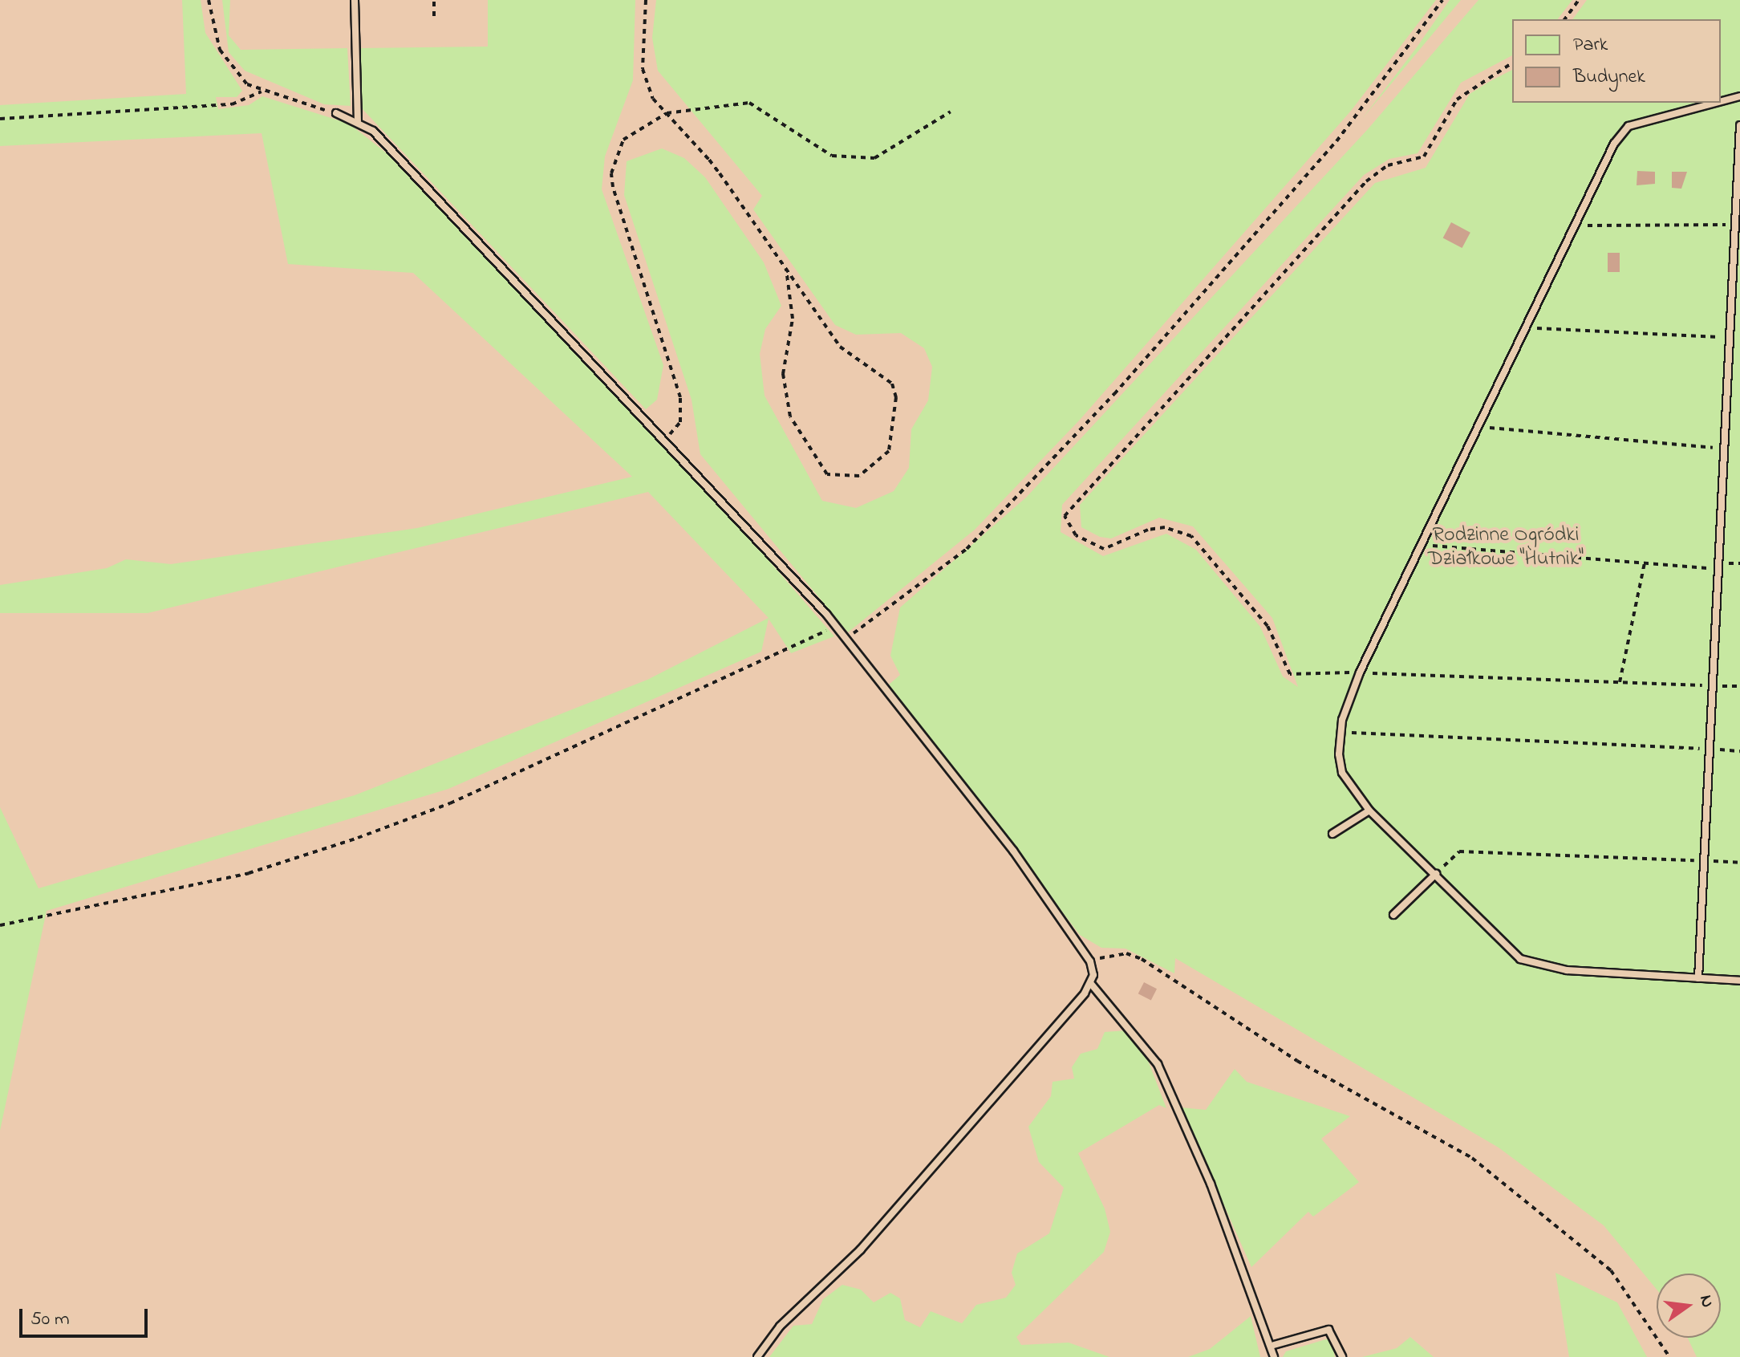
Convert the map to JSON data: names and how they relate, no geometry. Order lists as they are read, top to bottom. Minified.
{"parks":["Rodzinne Ogródki Działkowe \"Hutnik\""],"legend":["Park","Budynek"],"scale_bar":"50 m","north":"right"}
